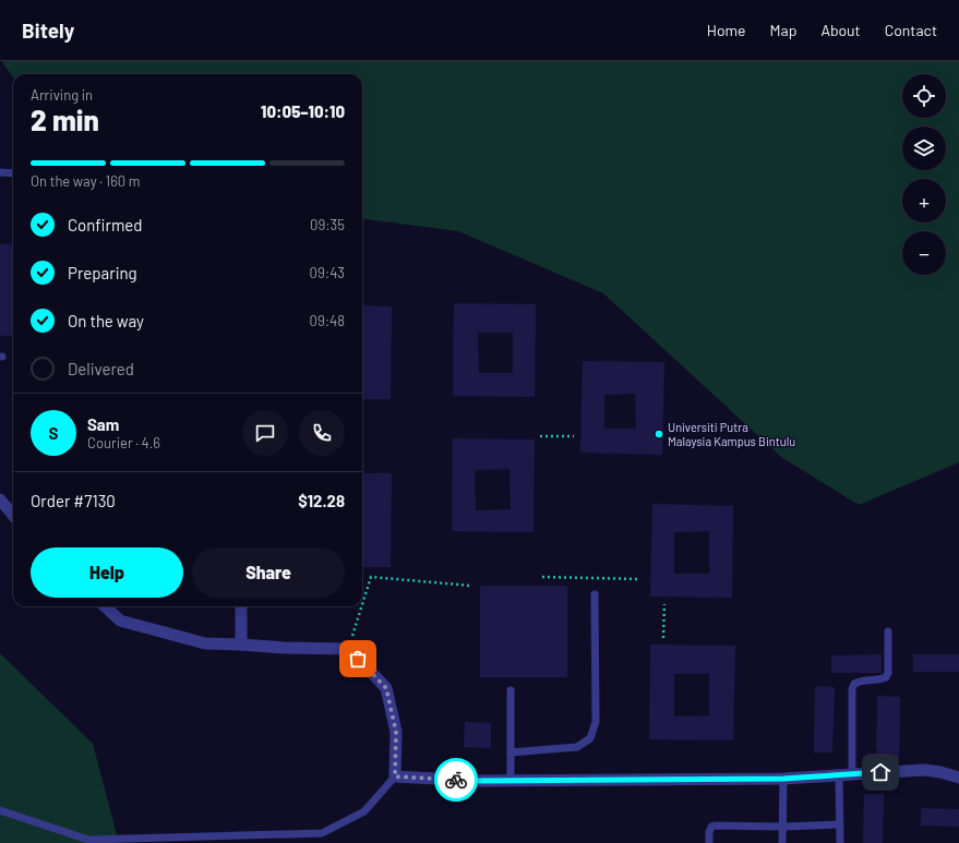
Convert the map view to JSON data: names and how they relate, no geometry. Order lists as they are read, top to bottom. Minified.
{"places":["Universiti Putra Malaysia Kampus Bintulu"],"page":{"header":"Bitely","nav":["Home","Map","About","Contact"],"map_buttons":["+","−"],"heading":["2 min","Arriving in","10:05–10:10"],"panel":["Sam","Courier · 4.6","Order #7130","$12.28"],"bar":"On the way · 160 m","list":[["Confirmed","09:35"],["Preparing","09:43"],["On the way","09:48"],"Delivered"],"round":"S","buttons":["Help","Share"]}}
